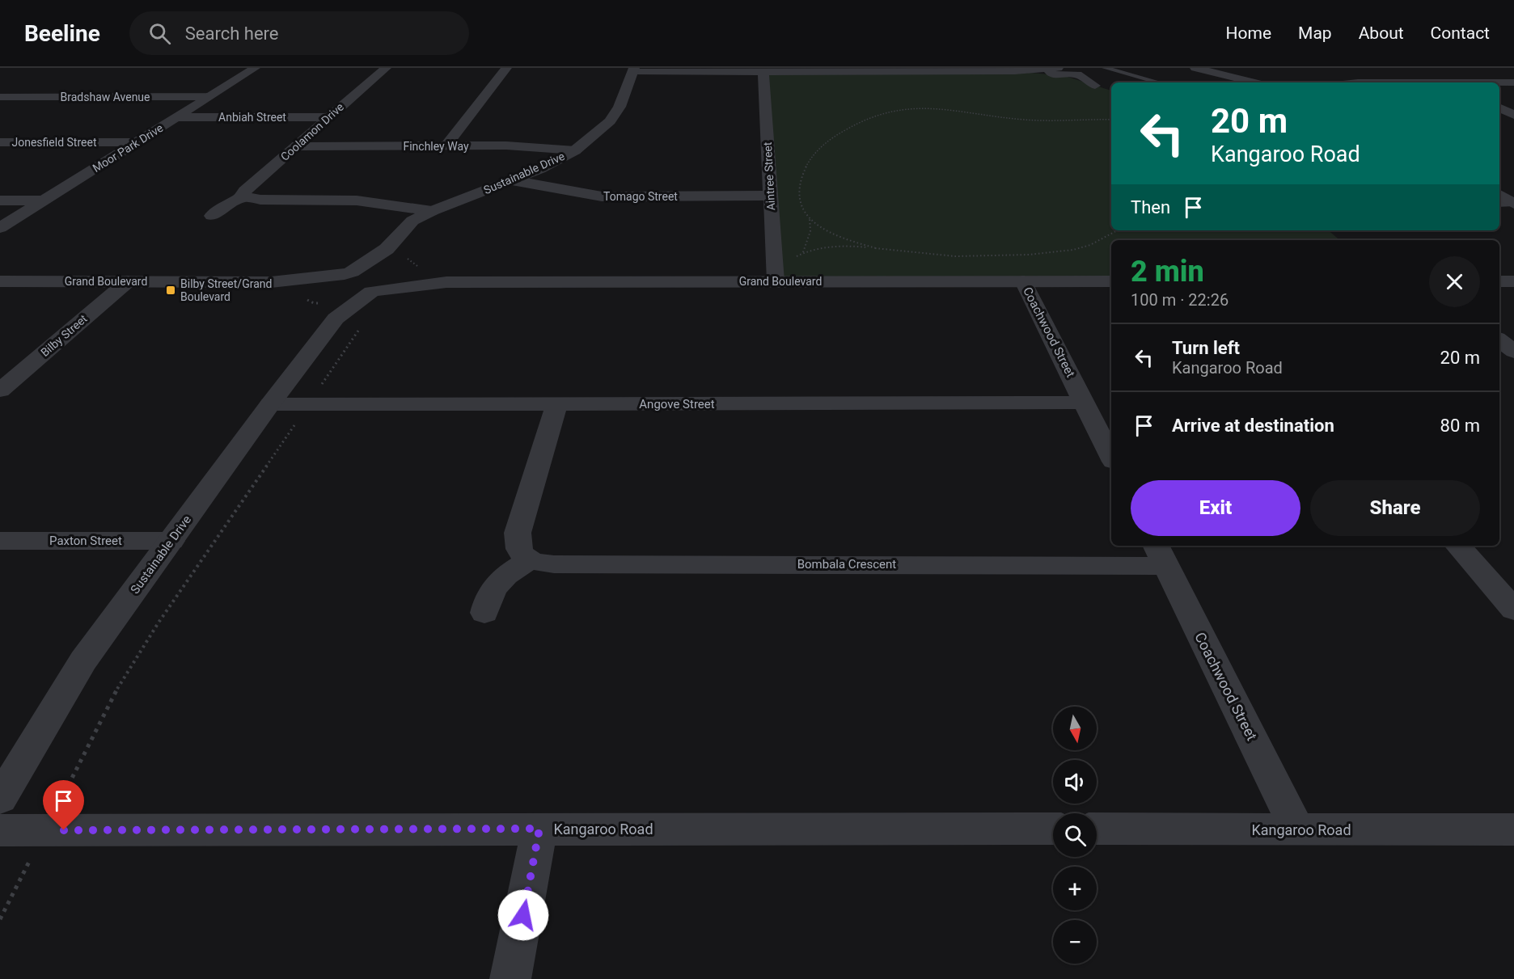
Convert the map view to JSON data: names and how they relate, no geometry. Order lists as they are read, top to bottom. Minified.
{"streets":{"street":["Bradshaw Avenue","Anbiah Street","Coolamon Drive","Jonesfield Street","Finchley Way","Moor Park Drive","Sustainable Drive","Aintree Street","Tomago Street","Grand Boulevard","Coachwood Street","Bilby Street","Angove Street","Paxton Street","Bombala Crescent","Kangaroo Road"]},"crossings":[["Bradshaw Avenue","Moor Park Drive"],["Anbiah Street","Coolamon Drive"],["Anbiah Street","Moor Park Drive"],["Coolamon Drive","Finchley Way"],["Jonesfield Street","Moor Park Drive"],["Finchley Way","Sustainable Drive"],["Sustainable Drive","Tomago Street"],["Sustainable Drive","Grand Boulevard"],["Sustainable Drive","Angove Street"],["Sustainable Drive","Paxton Street"],["Aintree Street","Tomago Street"],["Aintree Street","Grand Boulevard"],["Grand Boulevard","Coachwood Street"],["Grand Boulevard","Bilby Street"],["Coachwood Street","Angove Street"],["Coachwood Street","Bombala Crescent"],["Coachwood Street","Kangaroo Road"]],"places":{"transit":["Bilby Street/Grand Boulevard"]},"north":"bottom","page":{"header":"Beeline","search":"Search here","nav":["Home","Map","About","Contact"],"turn":["20 m","Kangaroo Road"],"then":"Then","heading":["2 min","100 m · 22:26"],"list":[{"name":"Turn left","note":"Kangaroo Road","value":"20 m"},{"name":"Arrive at destination","value":"80 m"}],"buttons":["Exit","Share"],"map_buttons":["+","−"]}}
